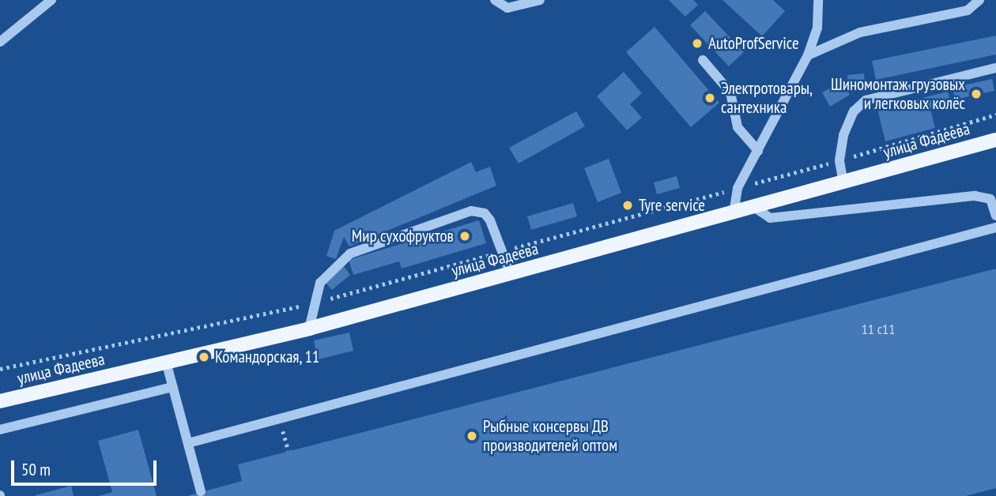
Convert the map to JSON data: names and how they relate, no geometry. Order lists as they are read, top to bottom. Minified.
{"streets":{"main road":["улица Фадеева"]},"places":["AutoProfService","Шиномонтаж грузовых и легковых колёс","Электротовары, сантехника","Tyre service","Мир сухофруктов","Командорская, 11","Рыбные консервы ДВ производителей оптом"],"house_numbers":["11 с11"],"scale_bar":"50 m"}
